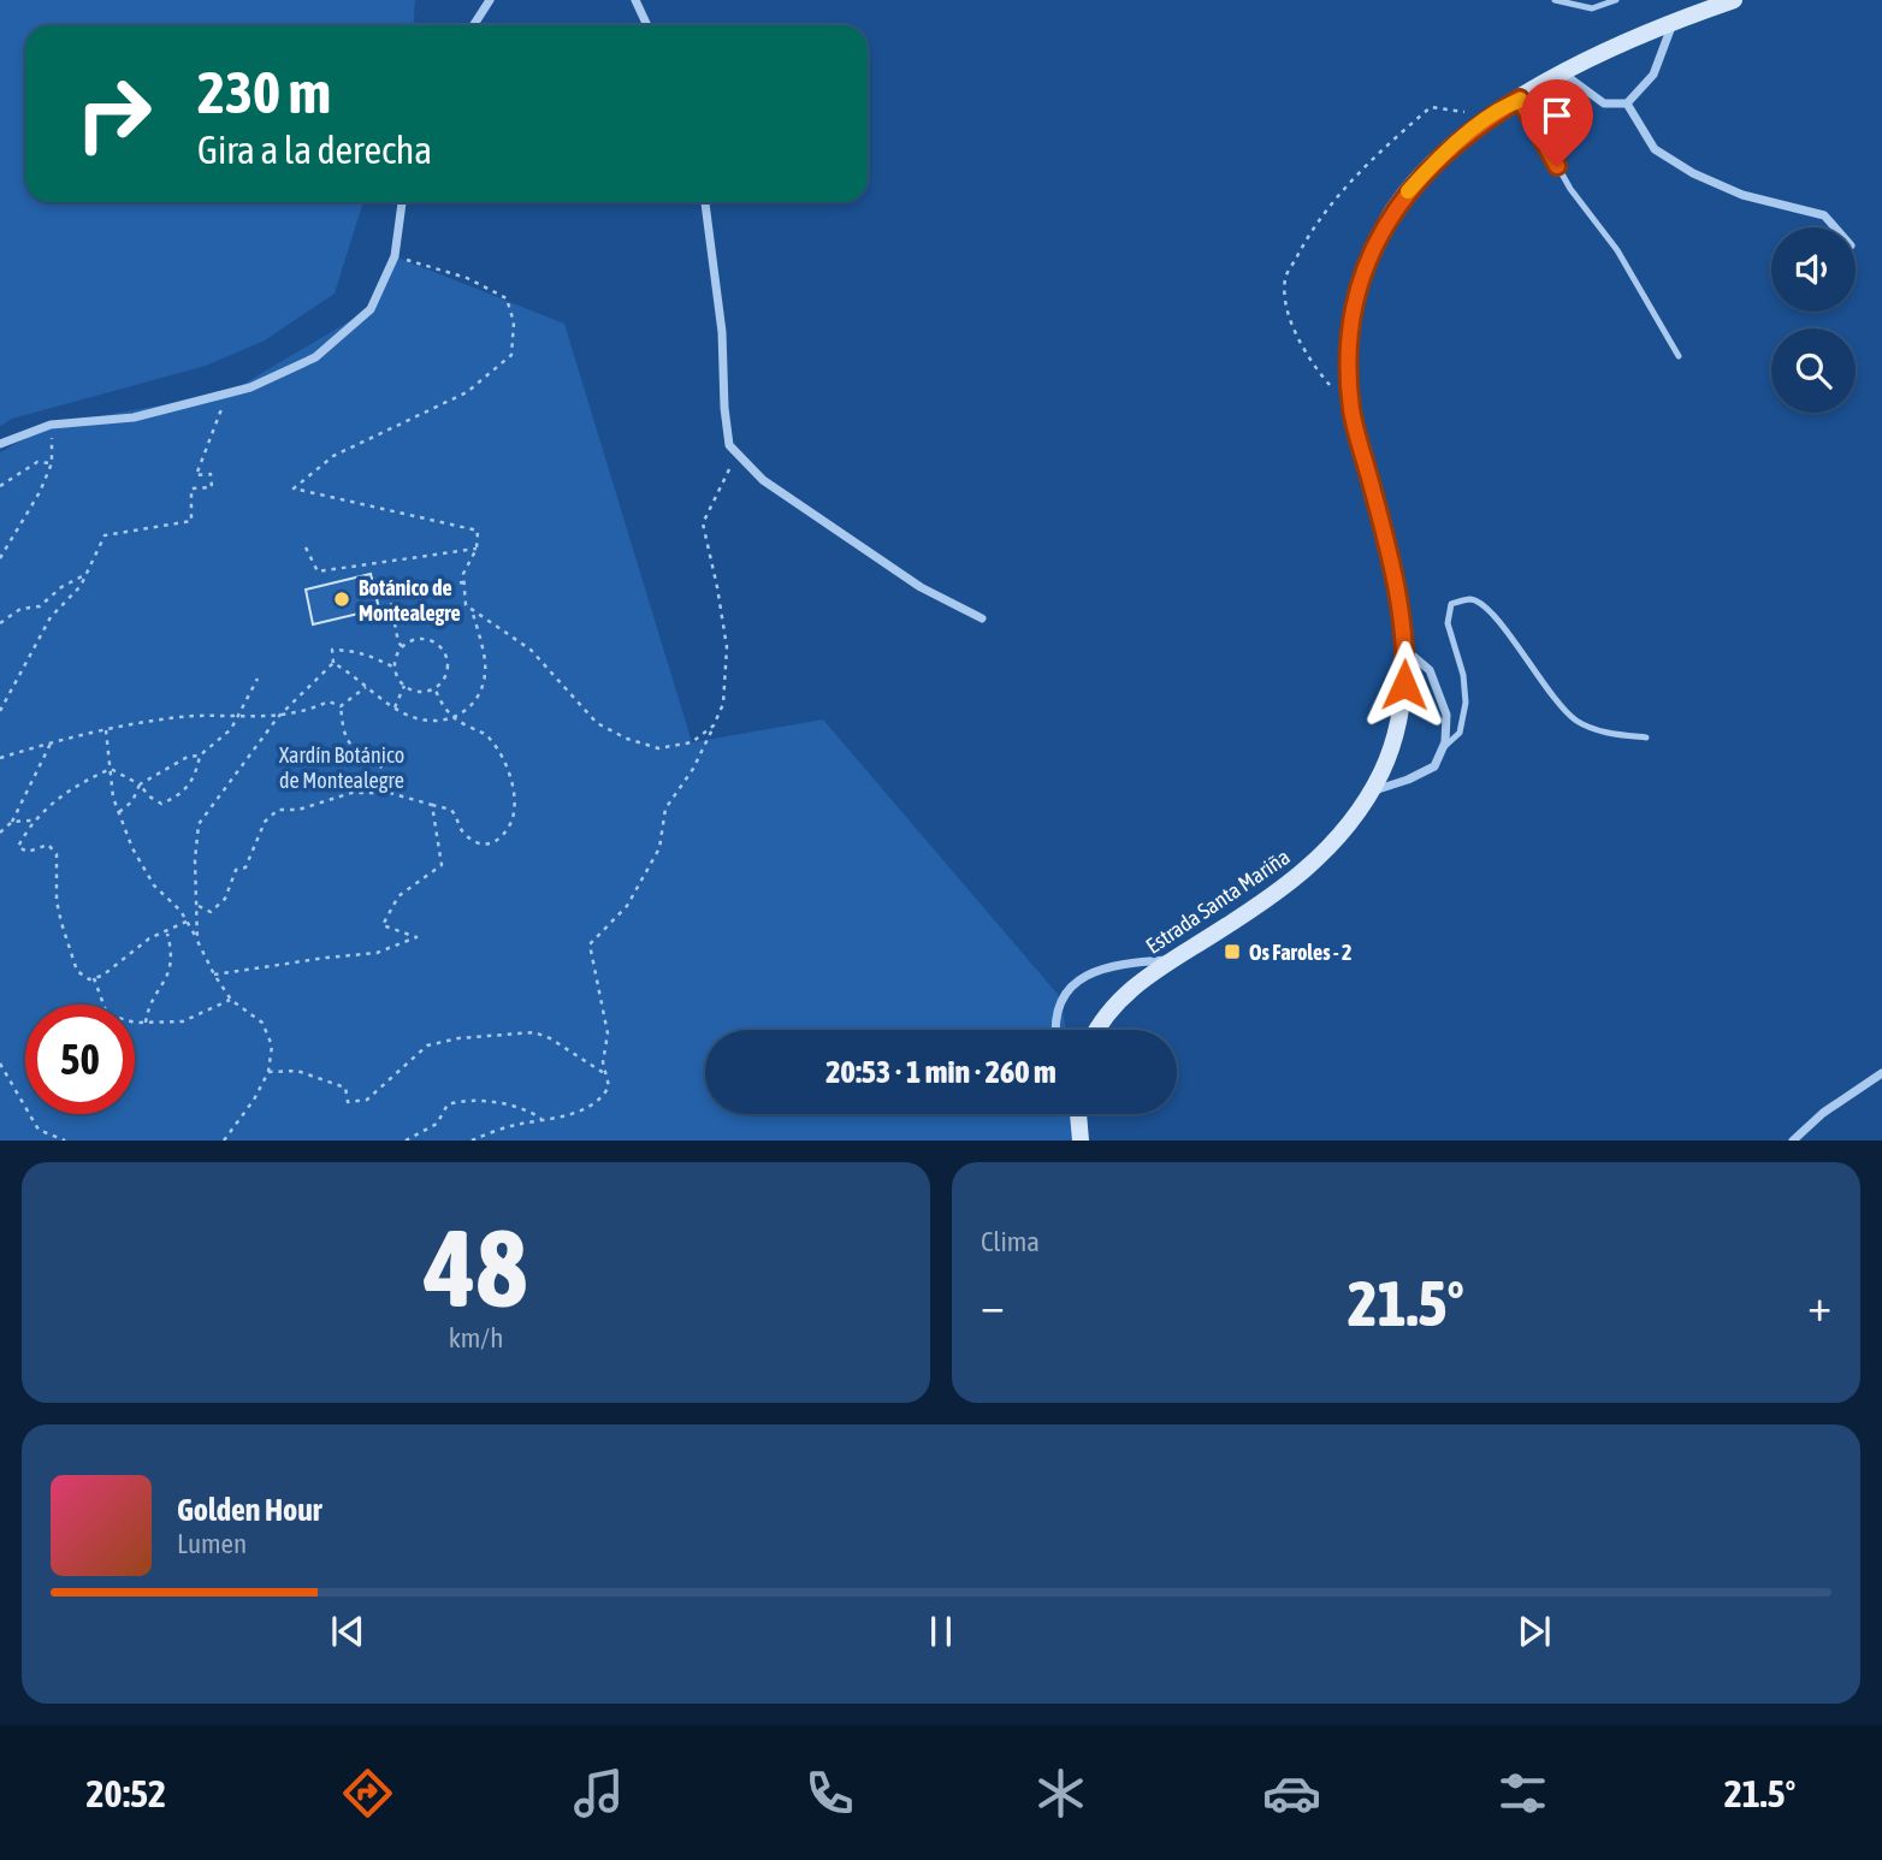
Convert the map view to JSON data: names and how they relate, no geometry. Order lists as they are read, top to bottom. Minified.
{"streets":{"main road":["Estrada Santa Mariña"]},"parks":["Xardín Botánico de Montealegre"],"places":{"other":["Botánico de Montealegre"],"transit":["Os Faroles - 2"]},"page":{"turn":["230 m","Gira a la derecha"],"limit":"50","trip":"20:53 · 1 min · 260 m","tile":[["48","km/h"],"Clima"],"heat":["−","21.5°","+"],"song":["Golden Hour","Lumen"],"tabs":["20:52","21.5°"]}}
